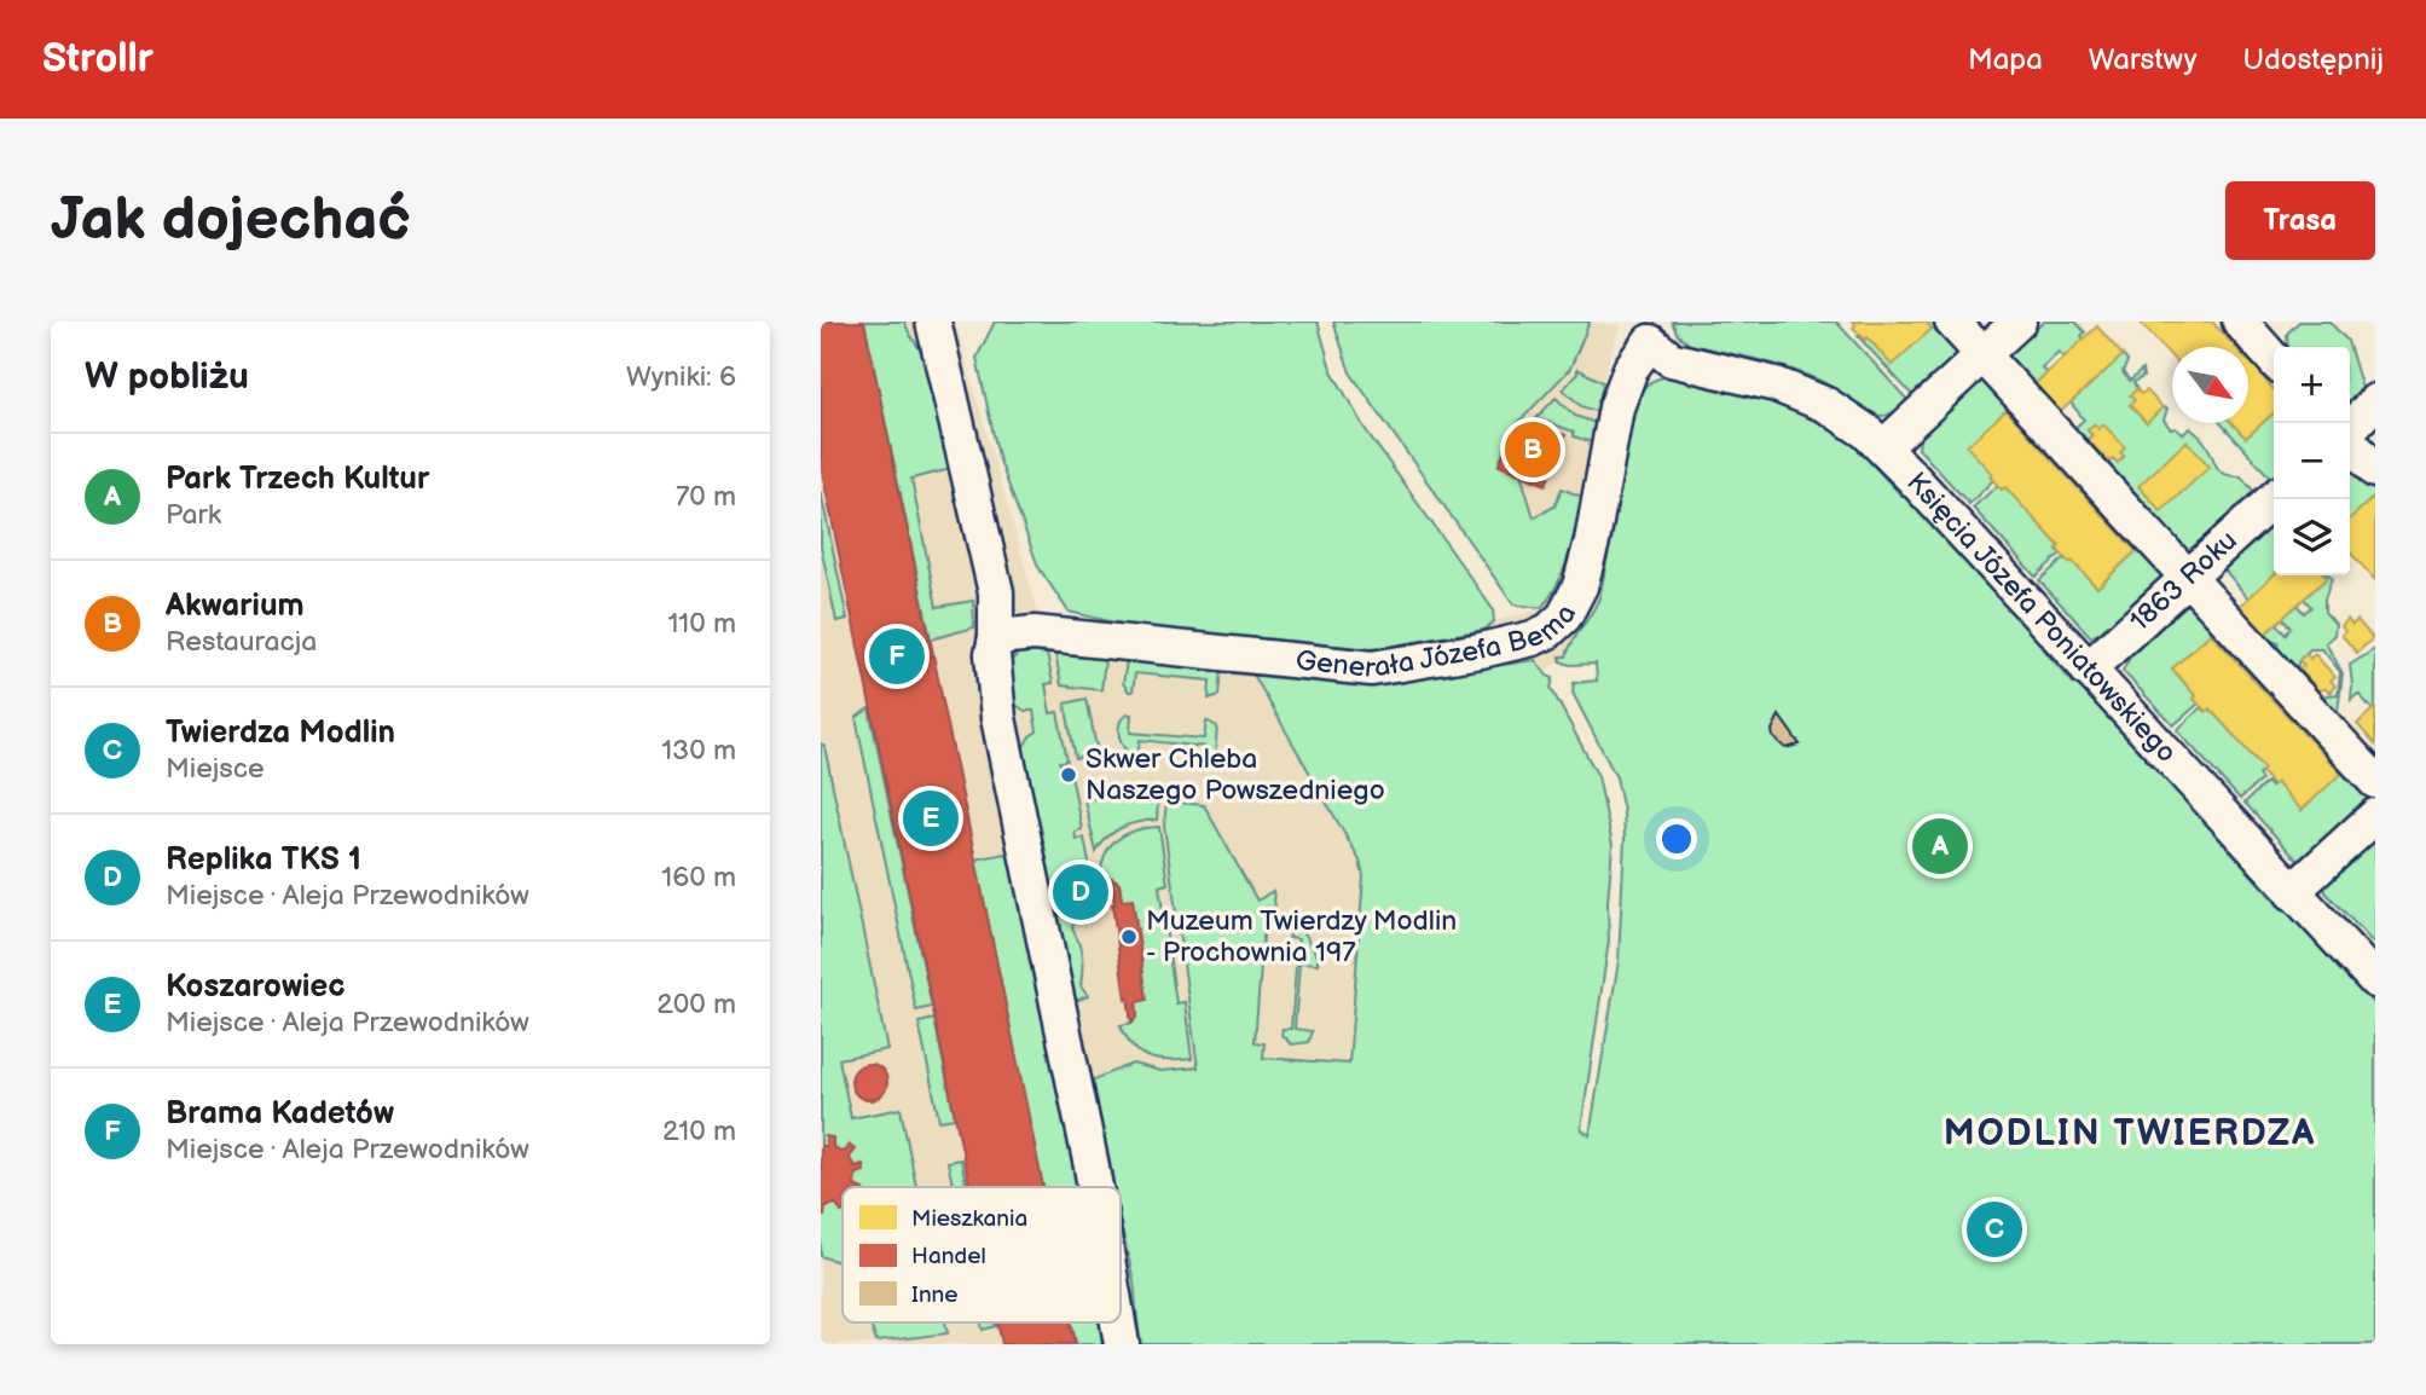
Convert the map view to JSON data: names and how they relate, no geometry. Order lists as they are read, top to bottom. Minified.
{"streets":{"street":["1863 Roku","Księcia Józefa Poniatowskiego","Generała Józefa Bema"]},"crossings":[["1863 Roku","Księcia Józefa Poniatowskiego"],["Księcia Józefa Poniatowskiego","Generała Józefa Bema"]],"districts":["MODLIN TWIERDZA"],"places":["Skwer Chleba Naszego Powszedniego","Muzeum Twierdzy Modlin - Prochownia 197"],"legend":["Mieszkania","Handel","Inne"],"north":"bottom right","page":{"header":"Strollr","nav":["Mapa","Warstwy","Udostępnij"],"buttons":"Trasa","title":"Jak dojechać","heading":["W pobliżu","Wyniki: 6"],"map_buttons":["+","−"],"pins":["B","F","E","A","D","C"],"list":[{"mark":"A","name":"Park Trzech Kultur","note":"Park","value":"70 m"},{"mark":"B","name":"Akwarium","note":"Restauracja","value":"110 m"},{"mark":"C","name":"Twierdza Modlin","note":"Miejsce","value":"130 m"},{"mark":"D","name":"Replika TKS 1","note":"Miejsce · Aleja Przewodników","value":"160 m"},{"mark":"E","name":"Koszarowiec","note":"Miejsce · Aleja Przewodników","value":"200 m"},{"mark":"F","name":"Brama Kadetów","note":"Miejsce · Aleja Przewodników","value":"210 m"}]}}
